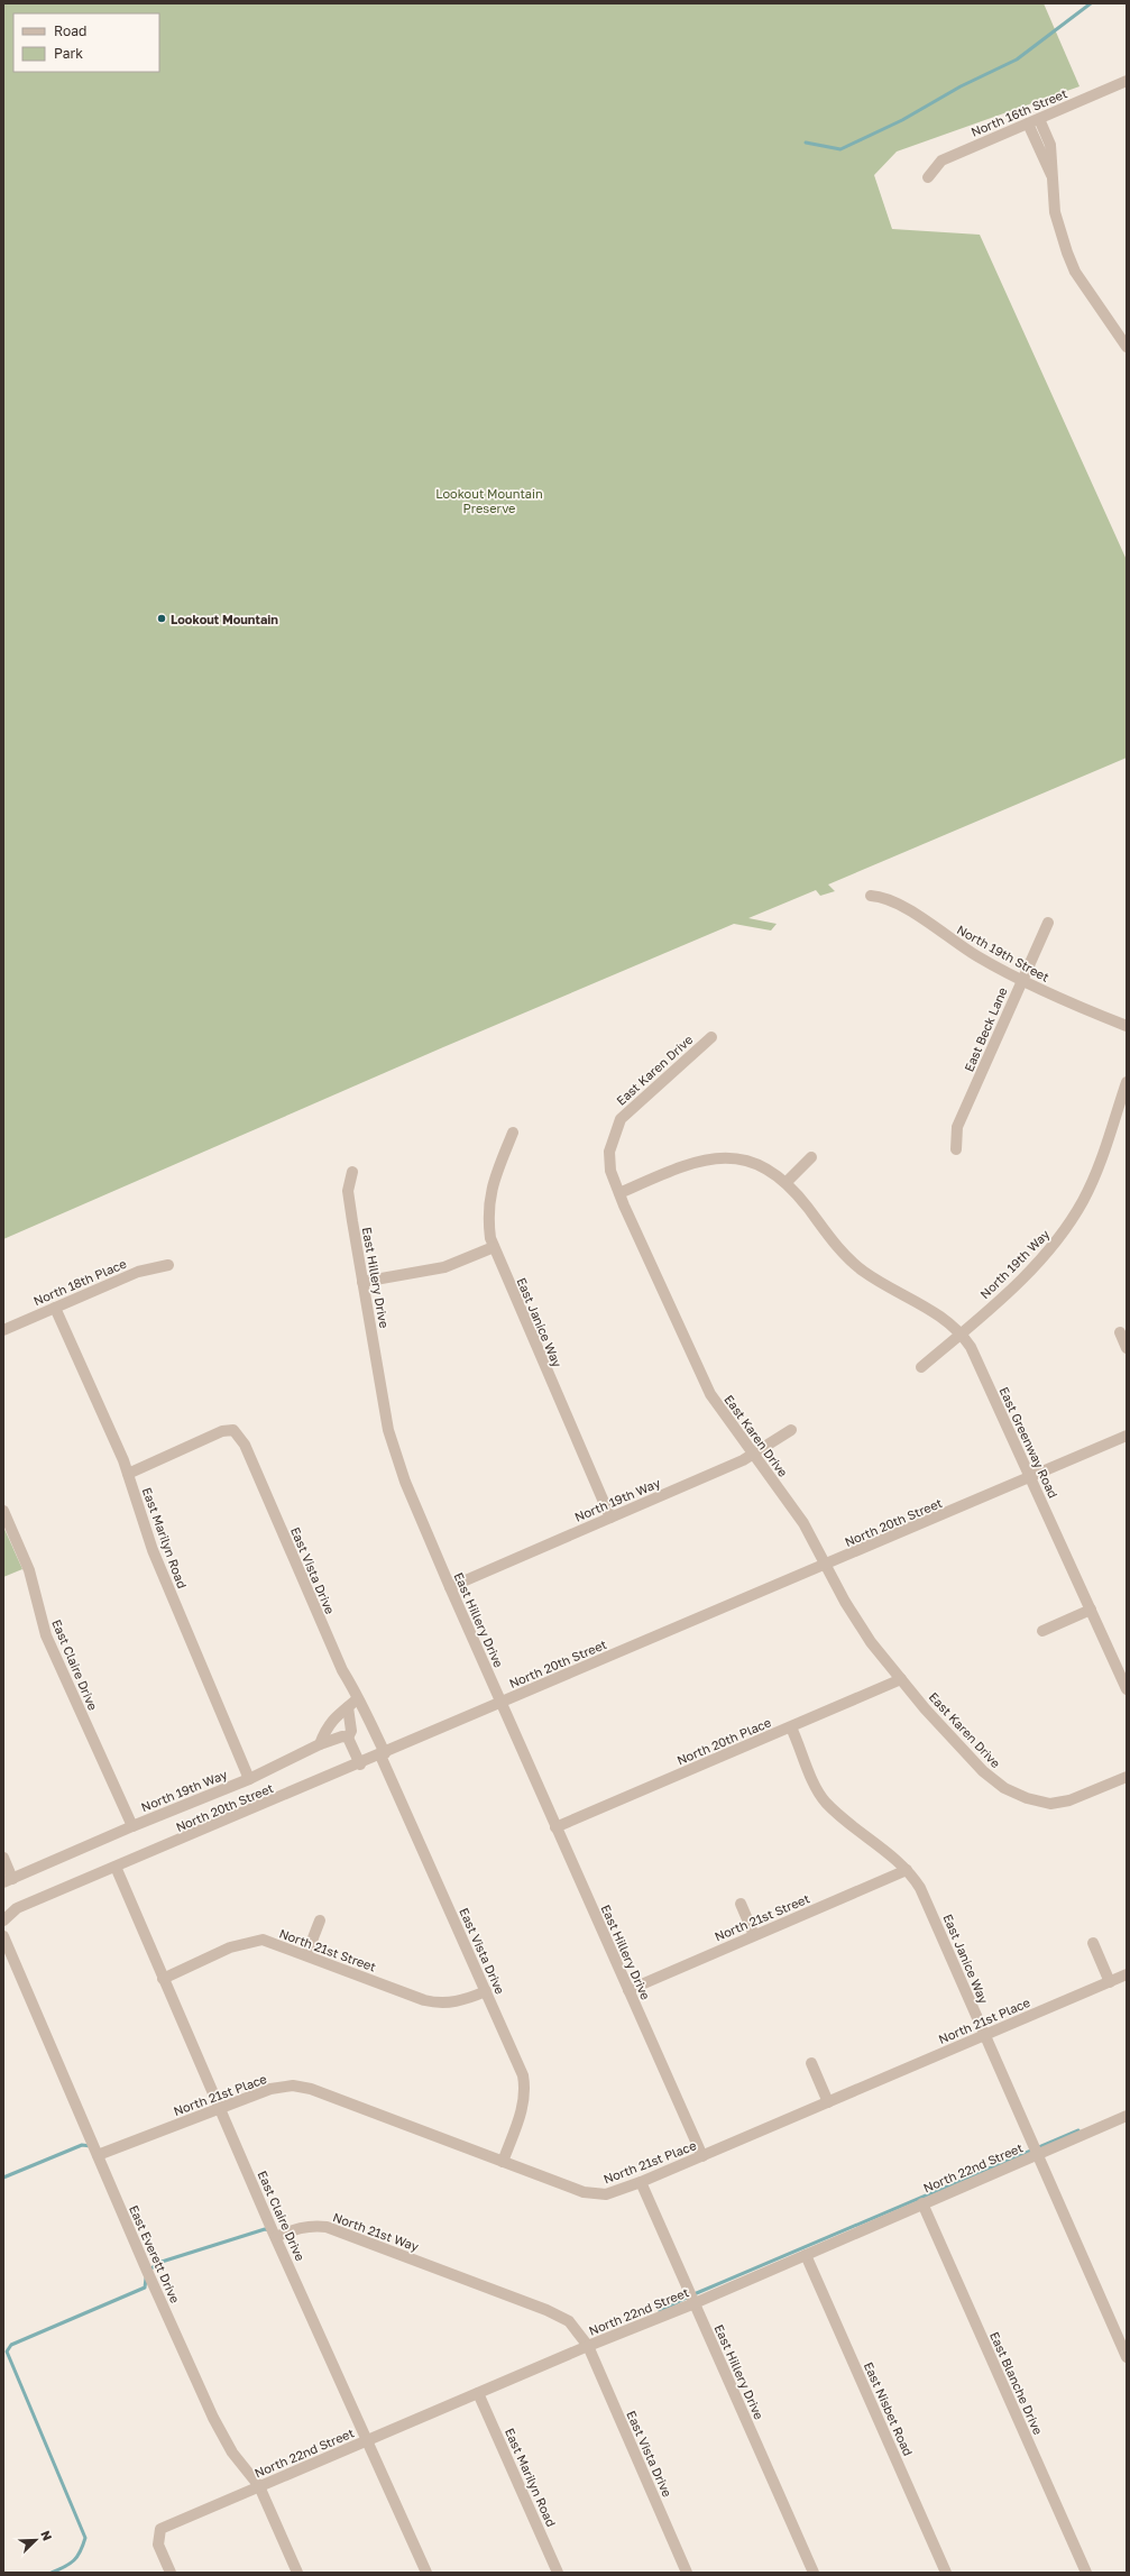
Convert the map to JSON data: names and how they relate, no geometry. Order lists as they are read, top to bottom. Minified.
{"streets":{"street":["North 16th Street","North 19th Street","East Beck Lane","East Karen Drive","North 19th Way","East Hillery Drive","North 18th Place","East Janice Way","East Greenway Road","North 20th Street","East Marilyn Road","East Vista Drive","East Claire Drive","North 20th Place","North 21st Street","North 21st Place","North 22nd Street","North 21st Way","East Everett Drive","East Blanche Drive","East Nisbet Road"]},"crossings":[["North 19th Street","East Beck Lane"],["East Karen Drive","North 19th Way"],["East Karen Drive","East Greenway Road"],["East Karen Drive","North 20th Street"],["East Karen Drive","North 20th Place"],["North 19th Way","East Hillery Drive"],["North 19th Way","East Janice Way"],["North 19th Way","East Greenway Road"],["North 19th Way","East Marilyn Road"],["North 19th Way","East Claire Drive"],["East Hillery Drive","North 20th Street"],["East Hillery Drive","North 20th Place"],["East Hillery Drive","North 21st Street"],["East Hillery Drive","North 21st Place"],["East Hillery Drive","North 22nd Street"],["North 18th Place","East Marilyn Road"],["East Janice Way","North 20th Place"],["East Janice Way","North 21st Street"],["East Janice Way","North 21st Place"],["East Janice Way","North 22nd Street"],["East Greenway Road","North 20th Street"],["North 20th Street","East Vista Drive"],["North 20th Street","East Claire Drive"],["East Marilyn Road","East Vista Drive"],["East Marilyn Road","North 22nd Street"],["East Vista Drive","North 21st Street"],["East Vista Drive","North 21st Place"],["East Vista Drive","North 22nd Street"],["East Vista Drive","North 21st Way"],["East Claire Drive","North 21st Street"],["East Claire Drive","North 21st Place"],["East Claire Drive","North 22nd Street"],["East Claire Drive","North 21st Way"],["North 21st Place","East Everett Drive"],["North 22nd Street","North 21st Way"],["North 22nd Street","East Everett Drive"],["North 22nd Street","East Blanche Drive"],["North 22nd Street","East Nisbet Road"]],"parks":["Lookout Mountain Preserve"],"places":["Lookout Mountain"],"legend":["Road","Park"],"north":"top right"}
